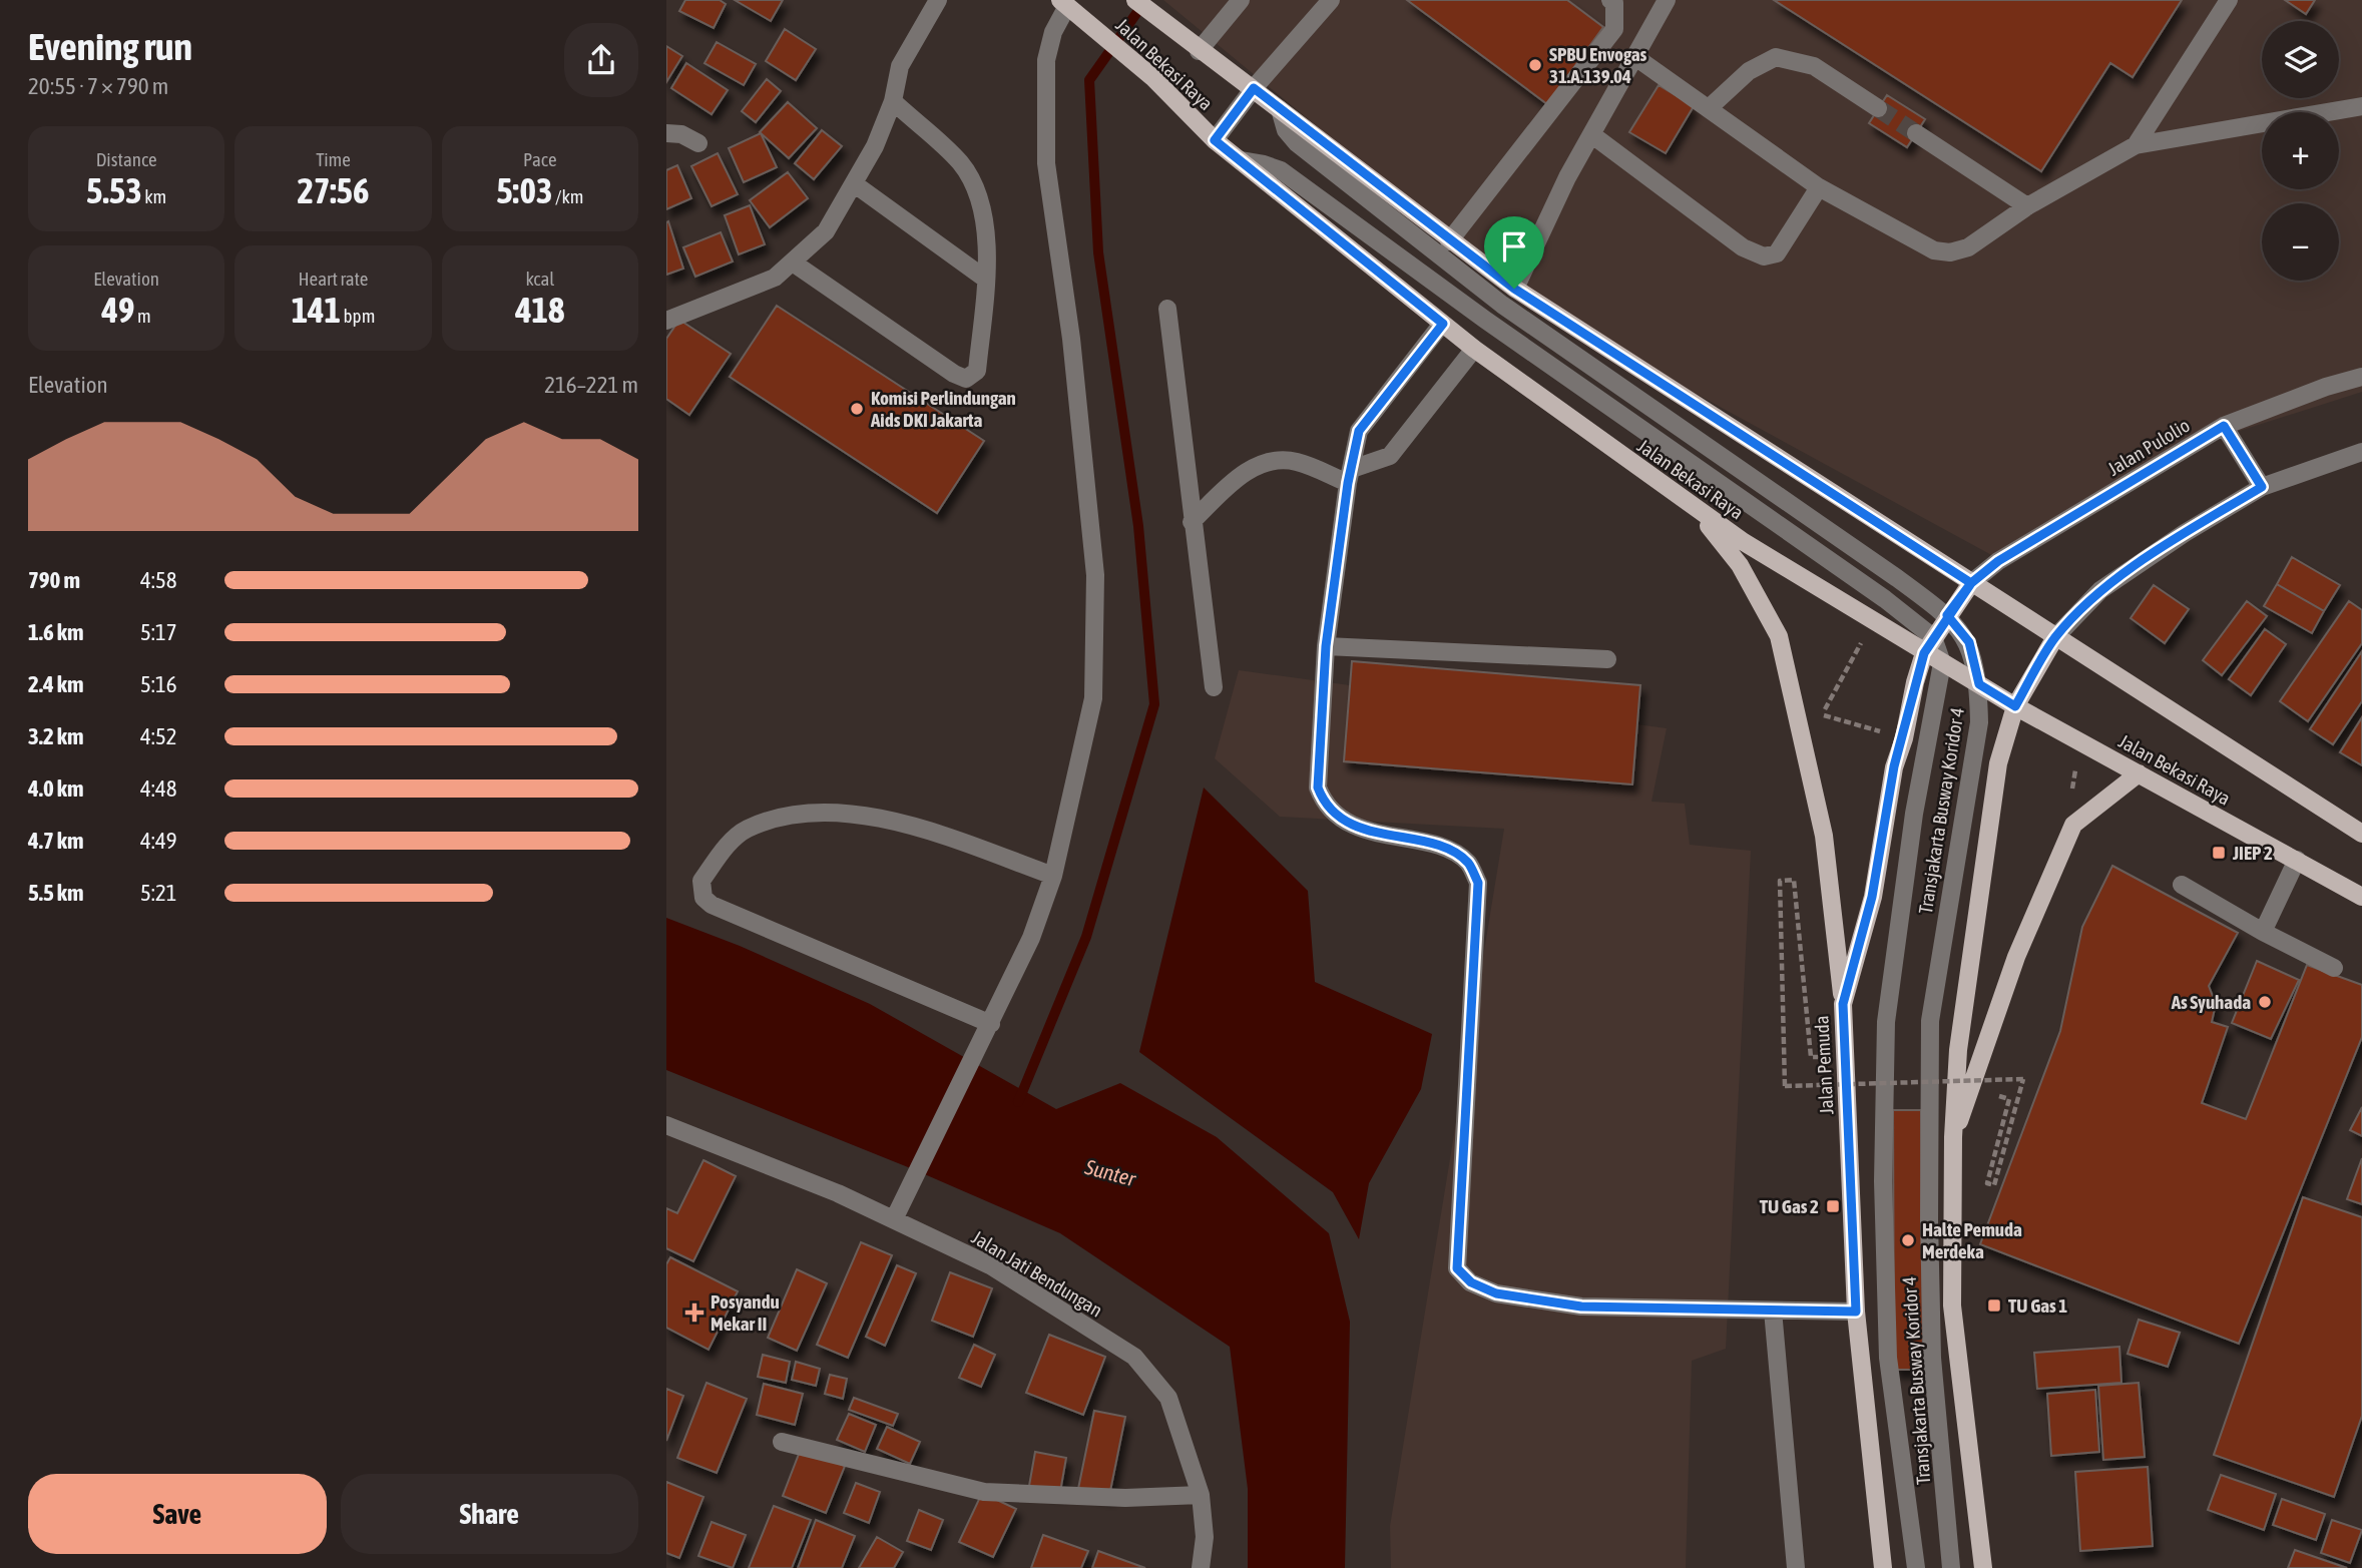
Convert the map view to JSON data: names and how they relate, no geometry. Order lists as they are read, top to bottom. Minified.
{"streets":{"main road":["Jalan Bekasi Raya","Jalan Pemuda"],"street":["Jalan Pulolio","Transjakarta Busway Koridor 4","Jalan Jati Bendungan"]},"crossings":[["Jalan Bekasi Raya","Jalan Pulolio"],["Jalan Bekasi Raya","Transjakarta Busway Koridor 4"],["Jalan Bekasi Raya","Jalan Pemuda"],["Jalan Pulolio","Jalan Pemuda"],["Transjakarta Busway Koridor 4","Jalan Pemuda"]],"water":["Sunter"],"places":{"other":["SPBU Envogas 31.A.139.04","Komisi Perlindungan Aids DKI Jakarta","As Syuhada","Halte Pemuda Merdeka"],"transit":["JIEP 2","TU Gas 2","TU Gas 1"],"health":["Posyandu Mekar II"]},"page":{"heading":["Evening run","20:55 · 7 × 790 m"],"map_buttons":["+","−"],"stats":[["Distance","5.53 km"],["Time","27:56"],["Pace","5:03 /km"],["Elevation","49 m"],["Heart rate","141 bpm"],["kcal","418"]],"chart":["Elevation","216–221 m"],"list":[{"name":"790 m","note":"4:58"},{"name":"1.6 km","note":"5:17"},{"name":"2.4 km","note":"5:16"},{"name":"3.2 km","note":"4:52"},{"name":"4.0 km","note":"4:48"},{"name":"4.7 km","note":"4:49"},{"name":"5.5 km","note":"5:21"}],"buttons":["Save","Share"]}}
